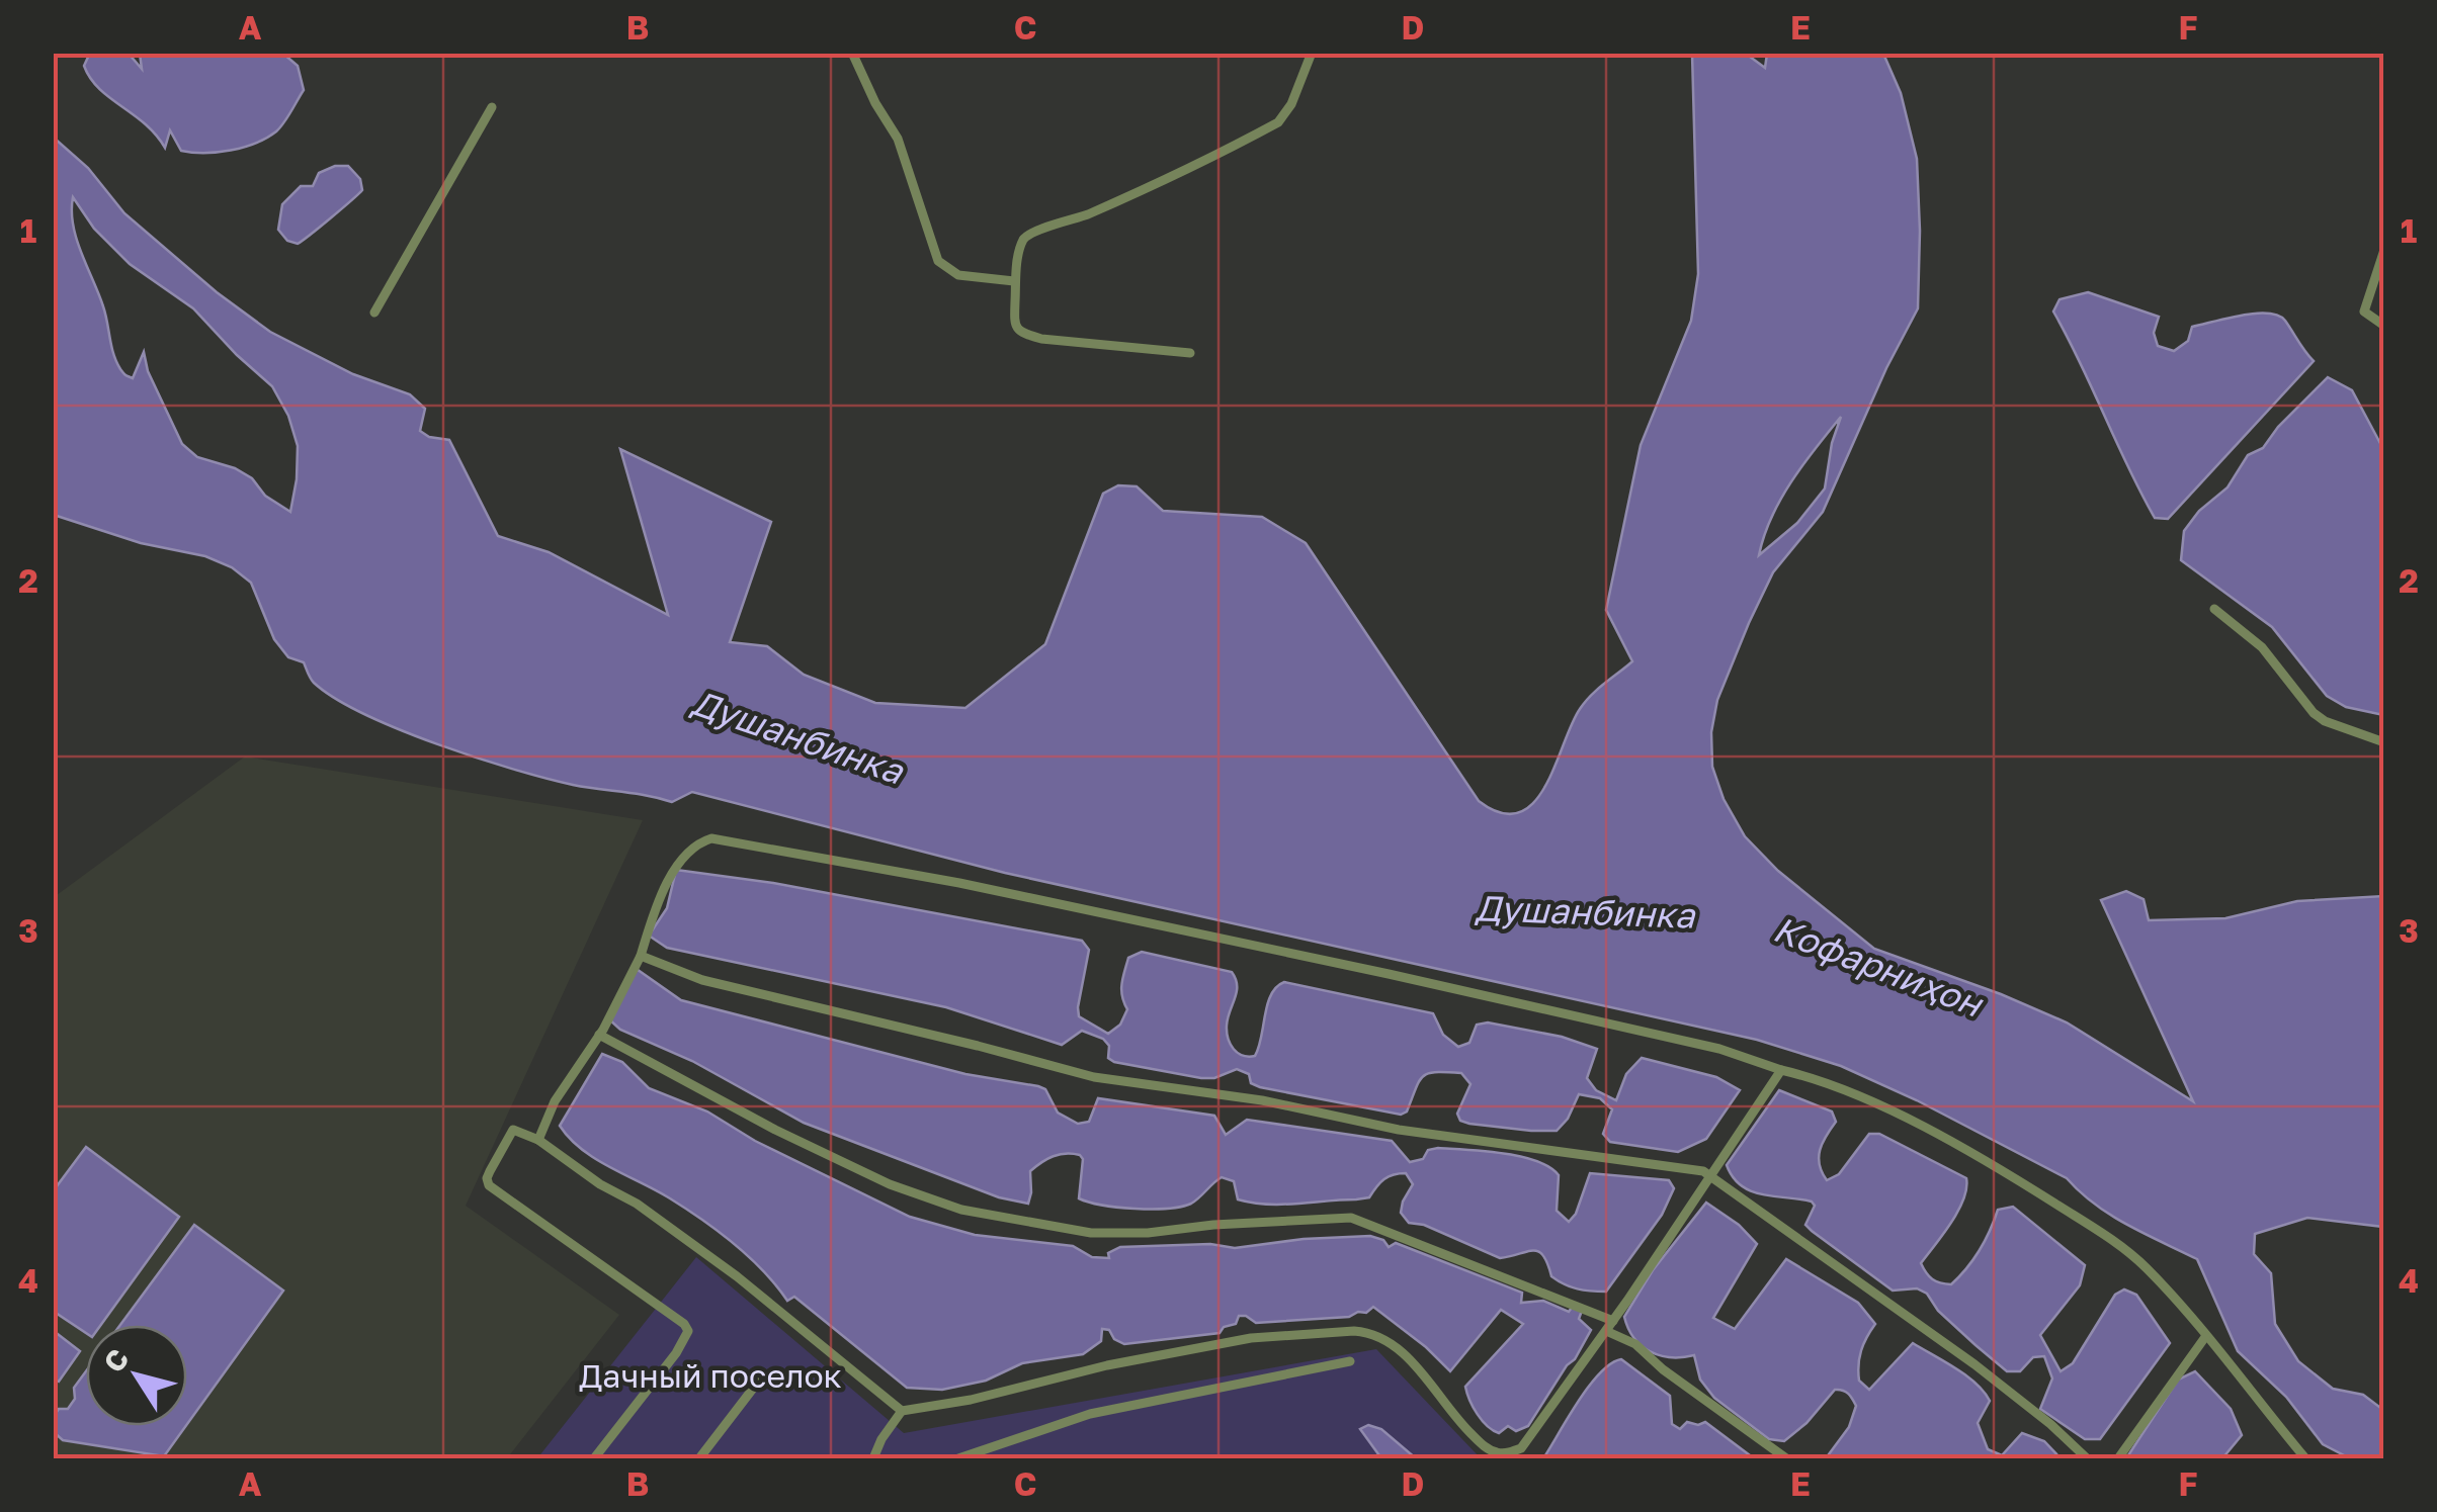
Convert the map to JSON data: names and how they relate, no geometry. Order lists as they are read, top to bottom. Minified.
{"water":["Душанбинка","Кофарниҳон"],"parks":["Дачный поселок"],"north":"top left","grid":{"columns":["A","B","C","D","E","F"],"rows":["1","2","3","4"]}}
